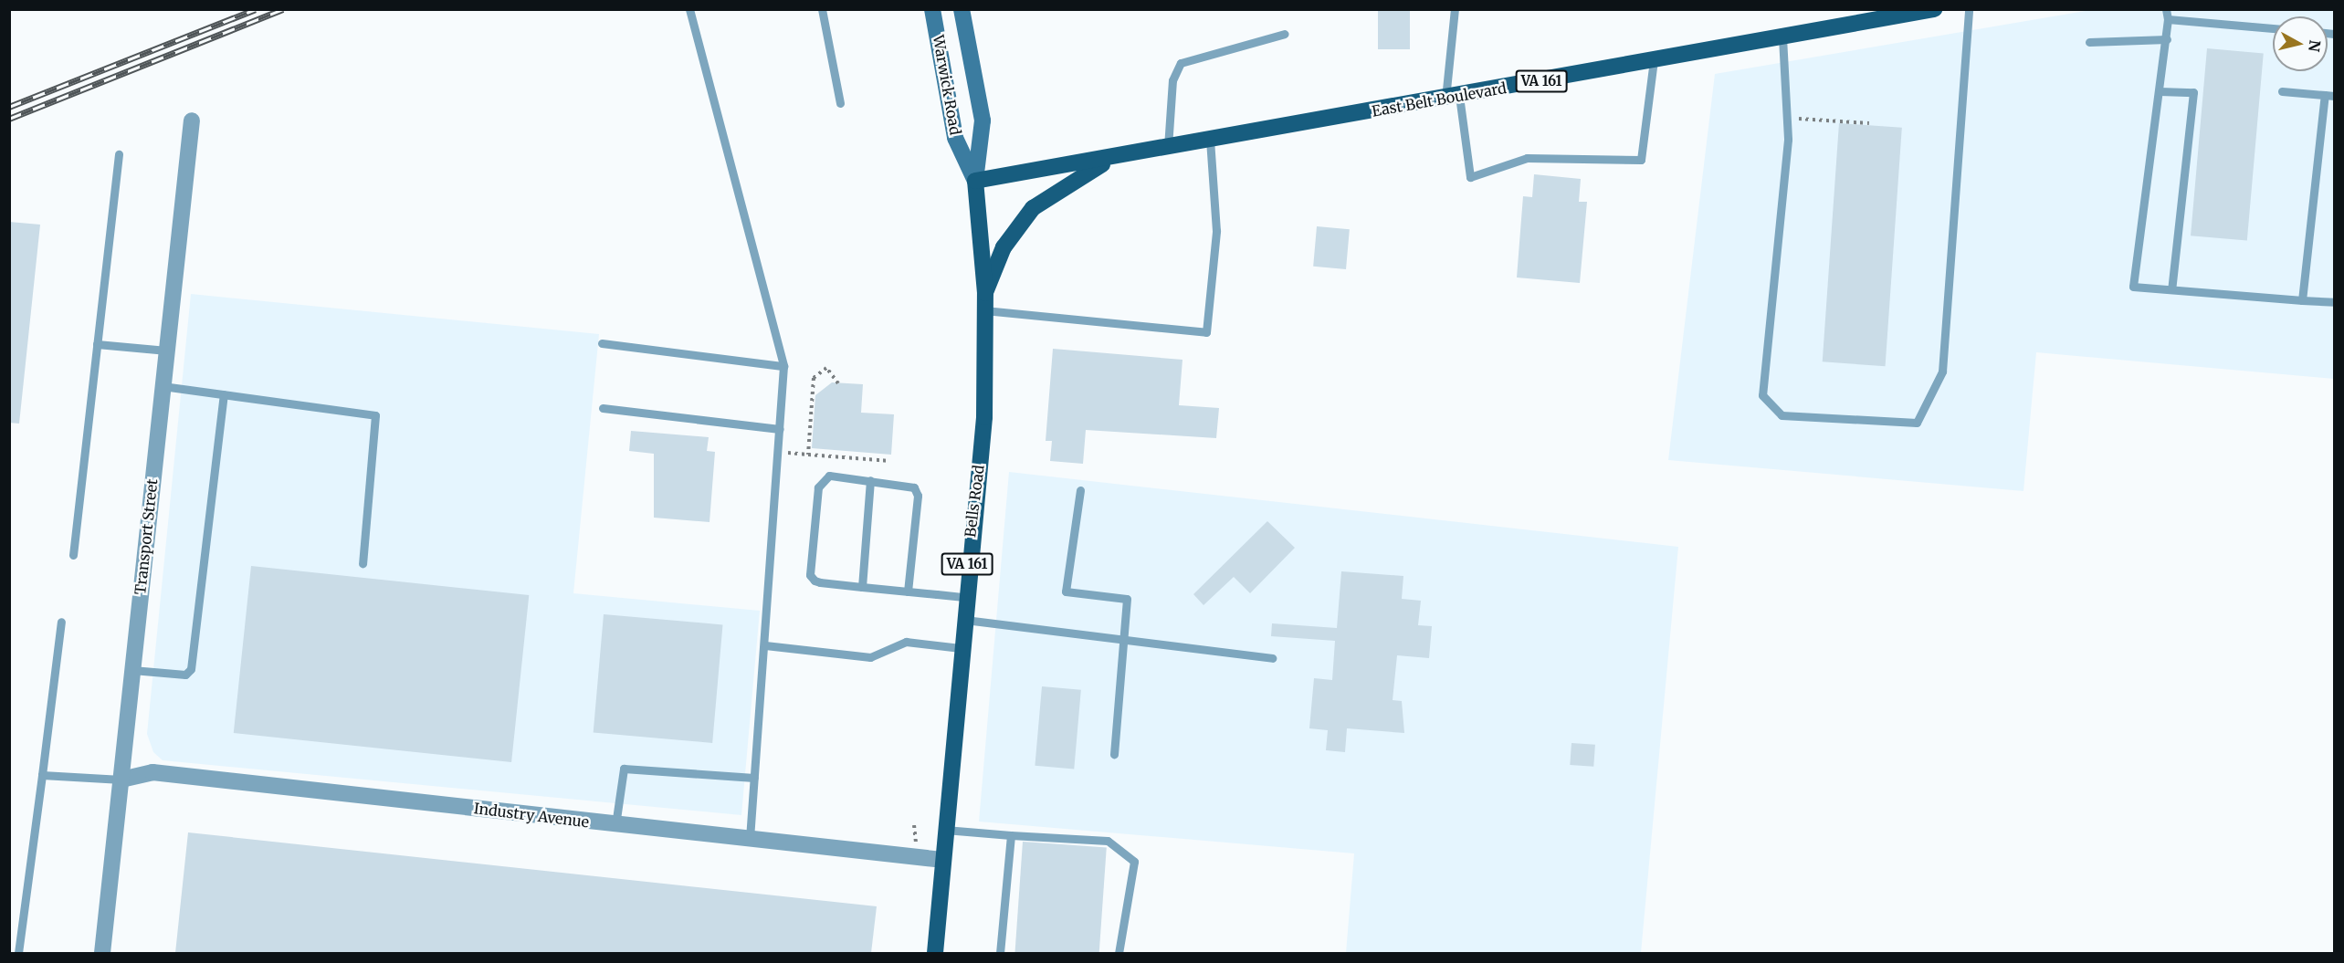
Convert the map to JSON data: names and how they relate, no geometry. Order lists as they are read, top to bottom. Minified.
{"streets":{"main road":["VA 161","Warwick Road","East Belt Boulevard","Bells Road"],"street":["Transport Street","Industry Avenue"]},"crossings":[["VA 161","East Belt Boulevard"],["VA 161","Bells Road"],["Warwick Road","East Belt Boulevard"],["Warwick Road","Bells Road"],["East Belt Boulevard","Bells Road"],["Bells Road","Industry Avenue"],["Transport Street","Industry Avenue"]],"north":"right"}
